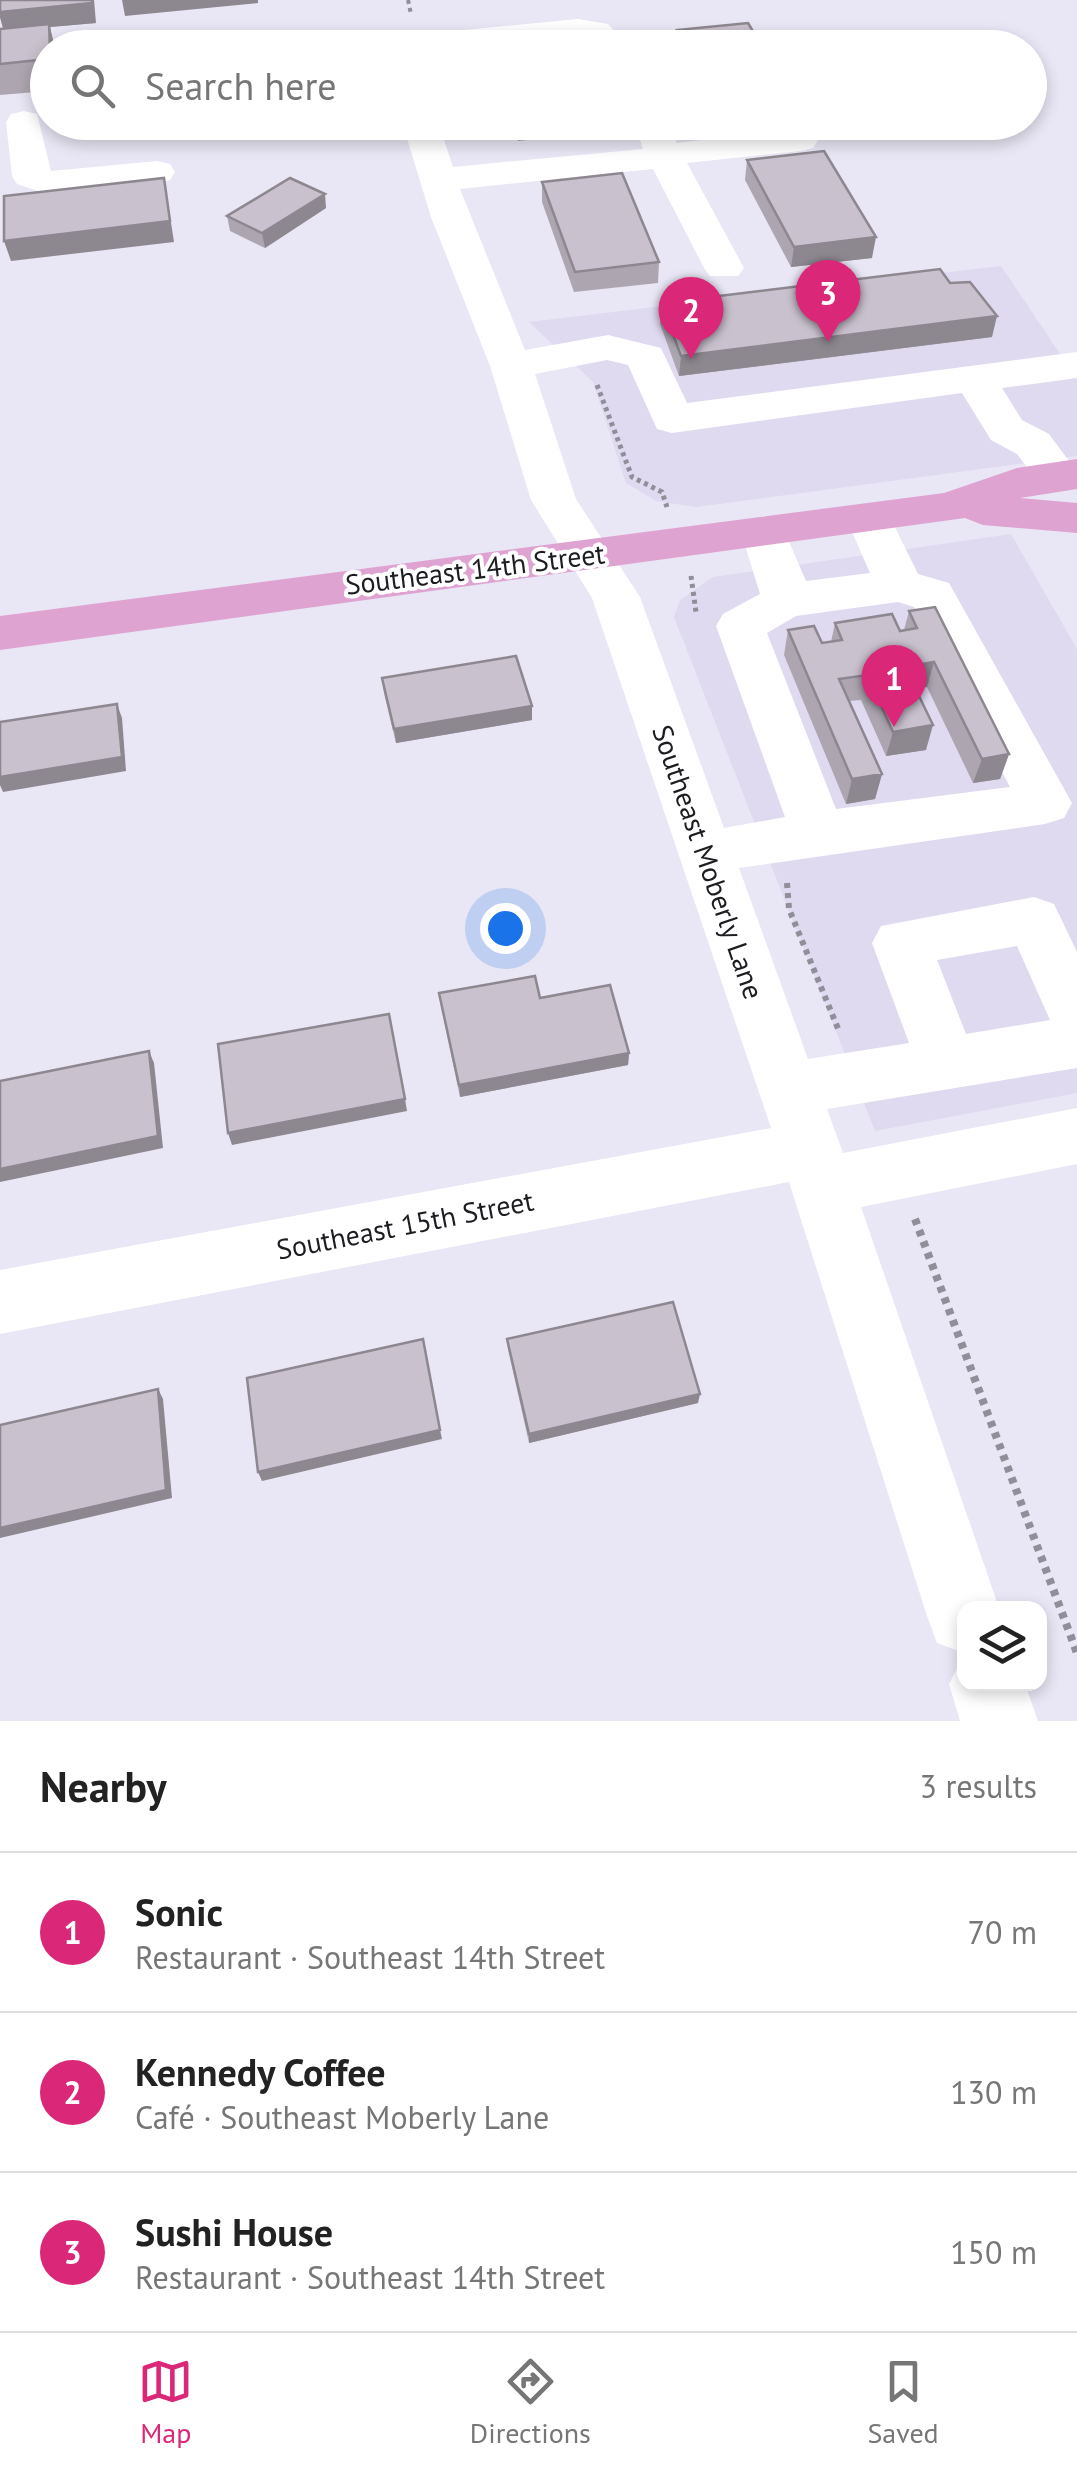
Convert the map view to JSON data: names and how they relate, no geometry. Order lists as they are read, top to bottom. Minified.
{"streets":{"main road":["Southeast 14th Street"],"street":["Southeast Moberly Lane","Southeast 15th Street"]},"crossings":[["Southeast 14th Street","Southeast Moberly Lane"],["Southeast Moberly Lane","Southeast 15th Street"]],"page":{"search":"Search here","pins":["3","2","1"],"heading":["Nearby","3 results"],"list":[{"mark":"1","name":"Sonic","note":"Restaurant · Southeast 14th Street","value":"70 m"},{"mark":"2","name":"Kennedy Coffee","note":"Café · Southeast Moberly Lane","value":"130 m"},{"mark":"3","name":"Sushi House","note":"Restaurant · Southeast 14th Street","value":"150 m"}],"nav":["Map","Directions","Saved"]}}
